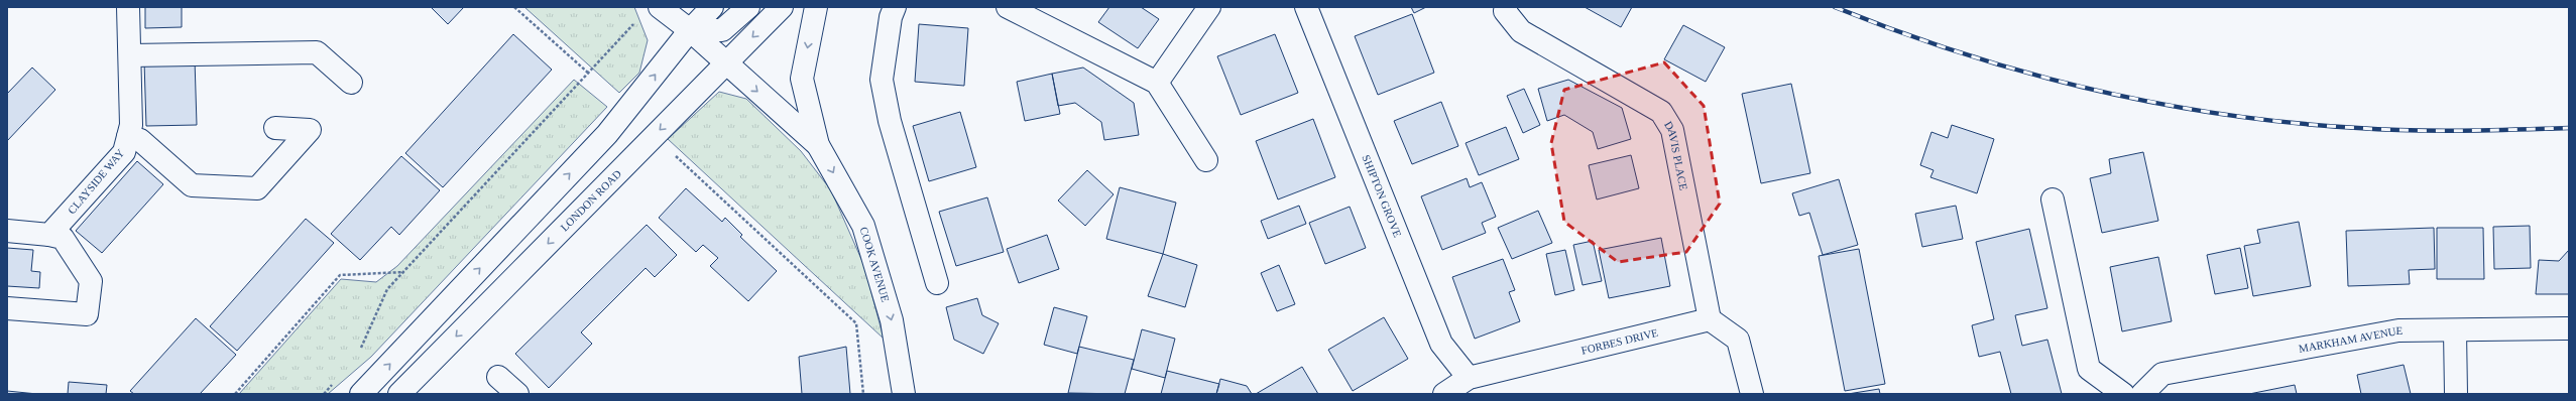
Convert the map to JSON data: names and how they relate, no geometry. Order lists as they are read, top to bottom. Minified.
{"streets":{"street":["DAVIS PLACE","CLAYSIDE WAY","SHIPTON GROVE","LONDON ROAD","COOK AVENUE","MARKHAM AVENUE","FORBES DRIVE"]},"crossings":[["DAVIS PLACE","FORBES DRIVE"],["SHIPTON GROVE","FORBES DRIVE"],["LONDON ROAD","COOK AVENUE"]]}
